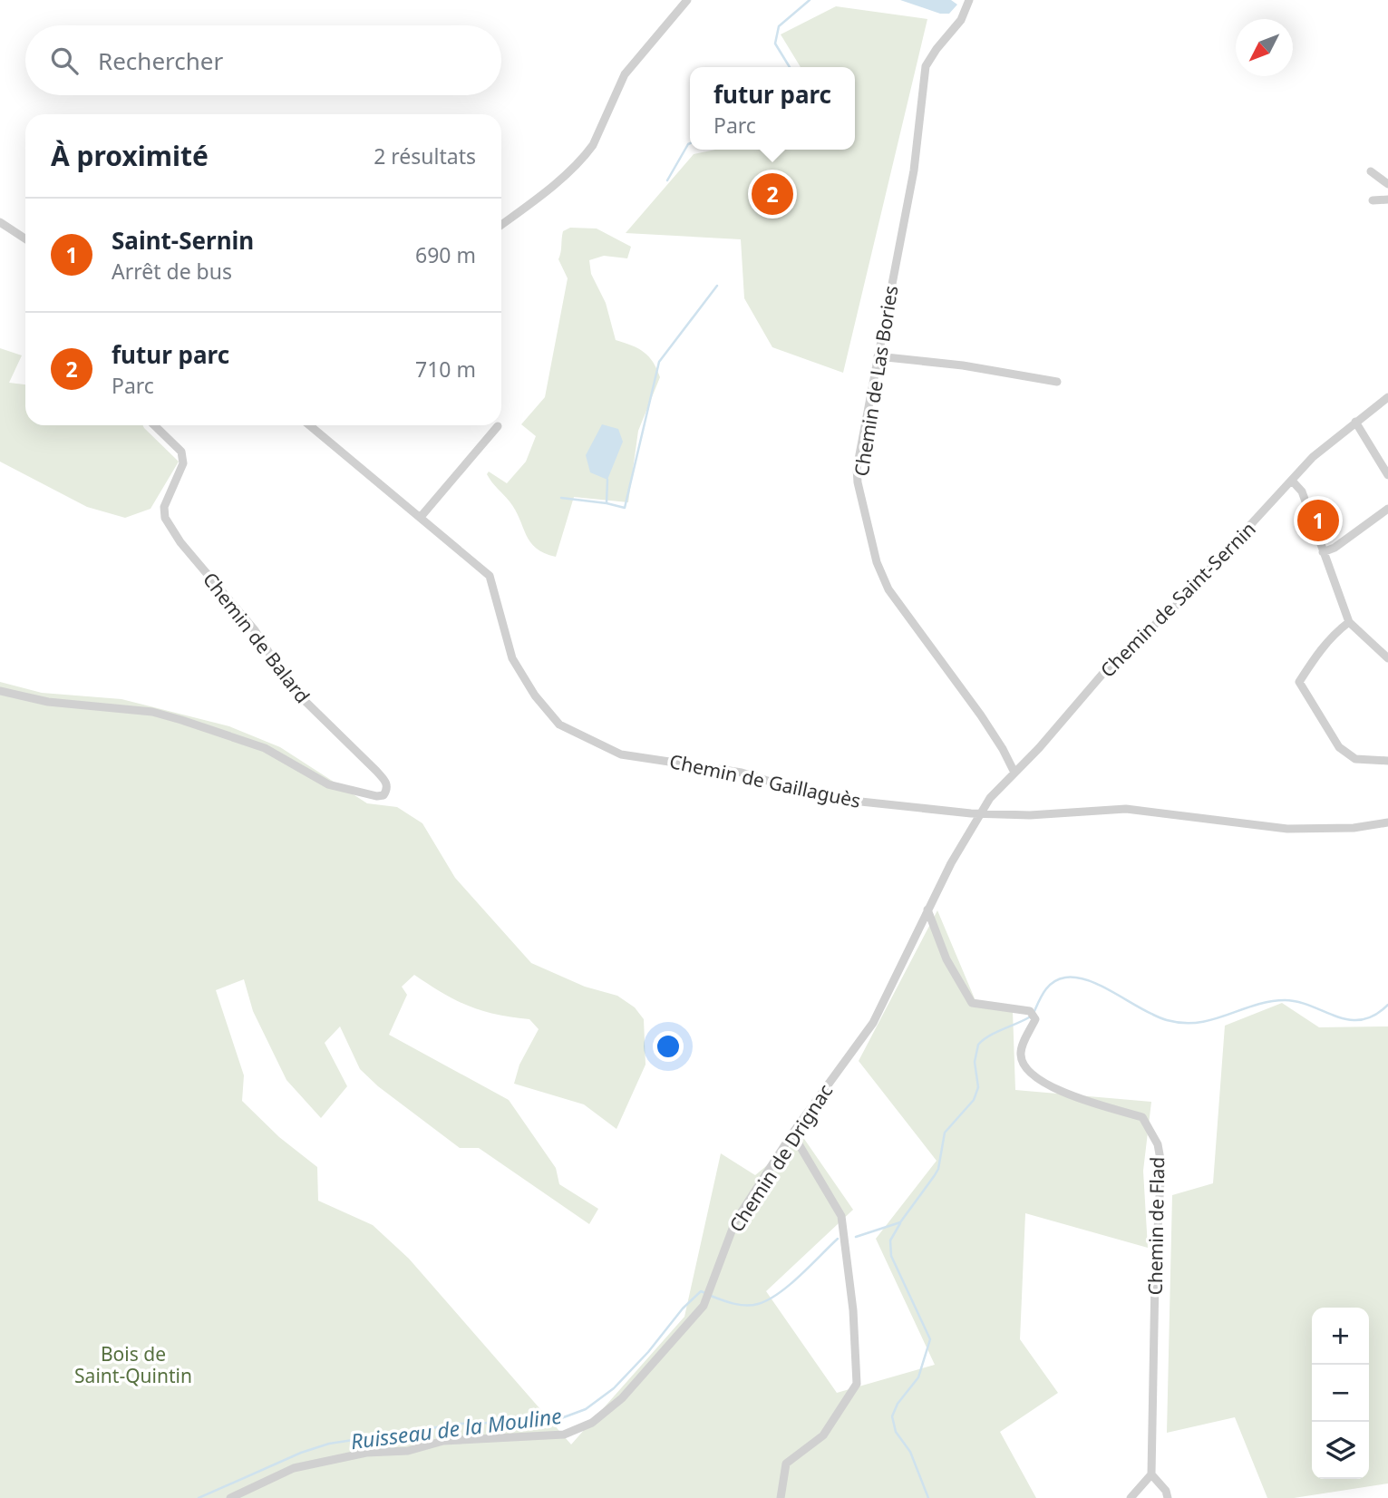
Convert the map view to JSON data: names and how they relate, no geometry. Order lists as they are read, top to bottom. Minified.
{"streets":{"street":["Chemin de Las Bories","Chemin de Saint-Sernin","Chemin de Balard","Chemin de Gaillaguès","Chemin de Drignac","Chemin de Flad"]},"crossings":[["Chemin de Las Bories","Chemin de Saint-Sernin"],["Chemin de Saint-Sernin","Chemin de Gaillaguès"],["Chemin de Saint-Sernin","Chemin de Drignac"],["Chemin de Gaillaguès","Chemin de Drignac"],["Chemin de Drignac","Chemin de Flad"]],"water":["Ruisseau de la Mouline"],"parks":["Bois de Saint-Quintin"],"north":"bottom left","page":{"search":"Rechercher","popup":["futur parc","Parc"],"heading":["À proximité","2 résultats"],"pins":["2","1"],"list":[{"mark":"1","name":"Saint-Sernin","note":"Arrêt de bus","value":"690 m"},{"mark":"2","name":"futur parc","note":"Parc","value":"710 m"}],"map_buttons":["+","−"]}}
